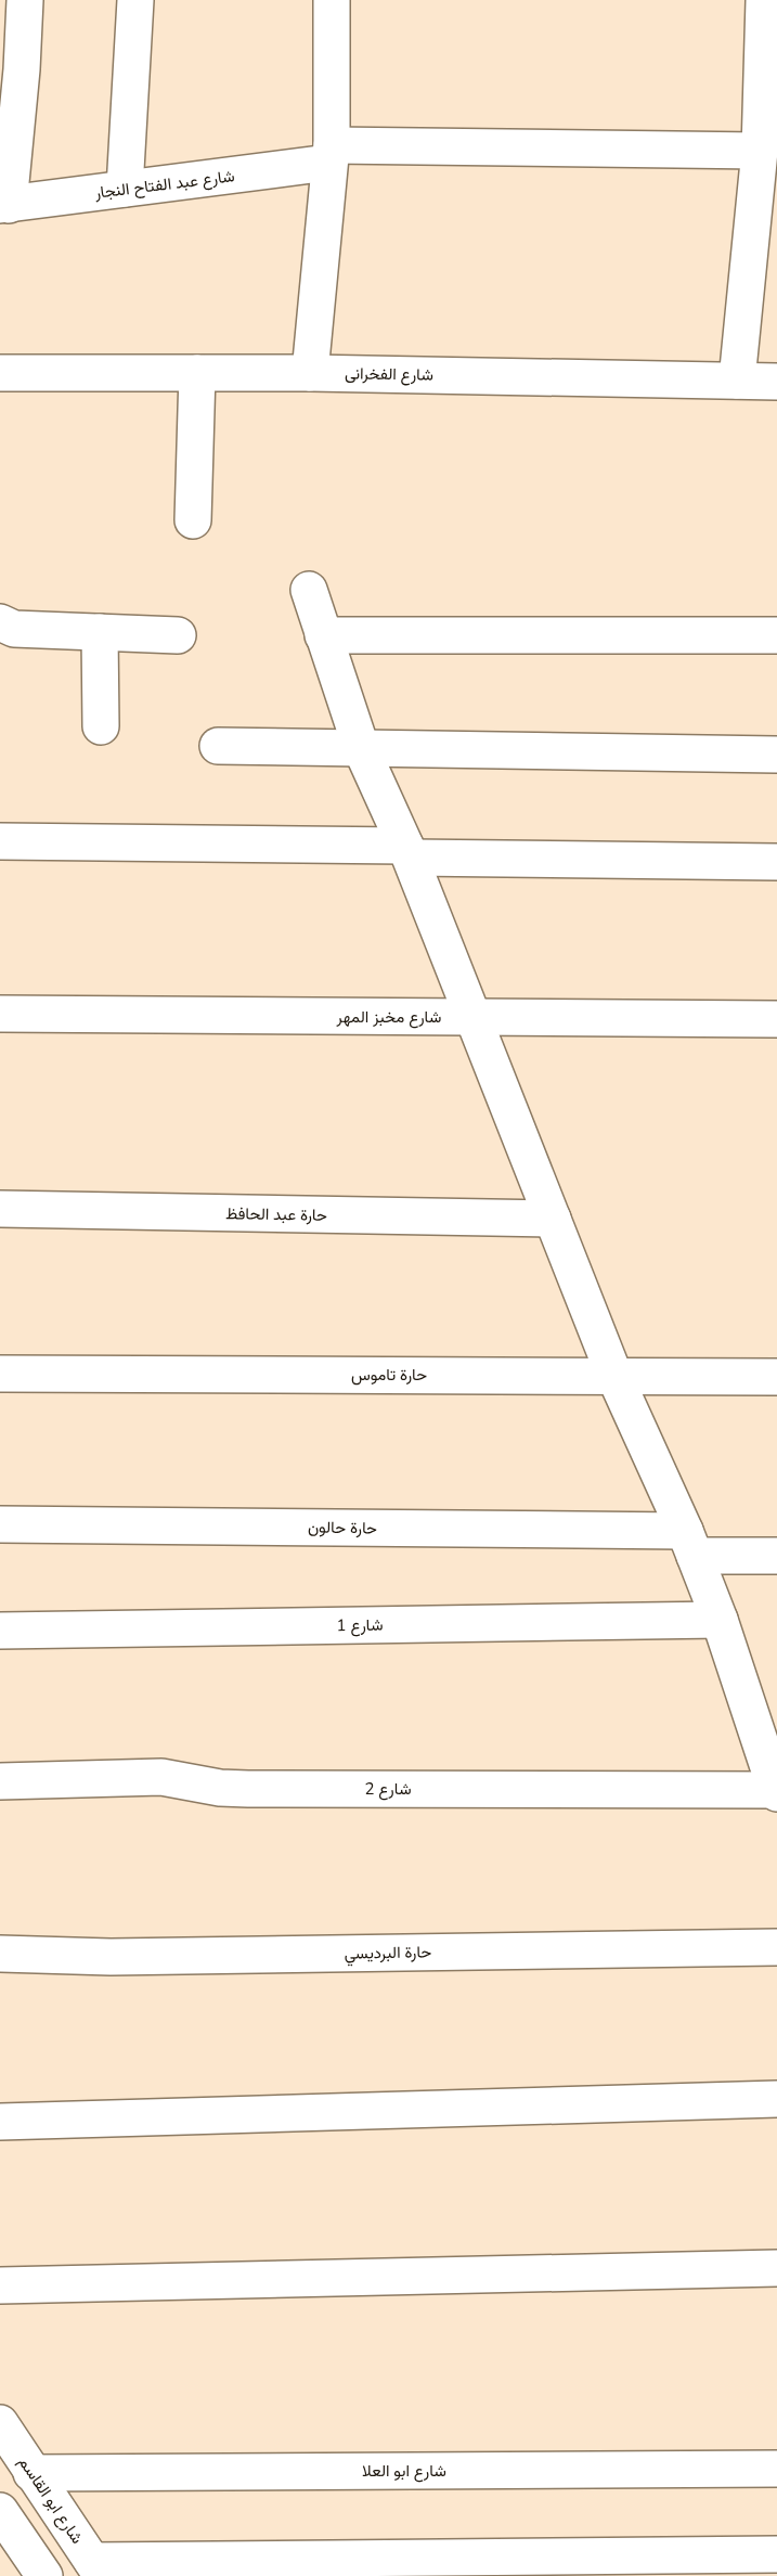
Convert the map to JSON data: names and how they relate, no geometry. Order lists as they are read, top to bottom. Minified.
{"streets":{"street":["شارع عبد الفتاح النجار","شارع الفخرانى","شارع مخبز المهر","حارة عبد الحافظ","حارة تاموس","حارة حالون","شارع 1","شارع 2","حارة البرديسي","شارع ابو العلا","شارع ابو القاسم"]},"crossings":[["شارع ابو العلا","شارع ابو القاسم"]]}
